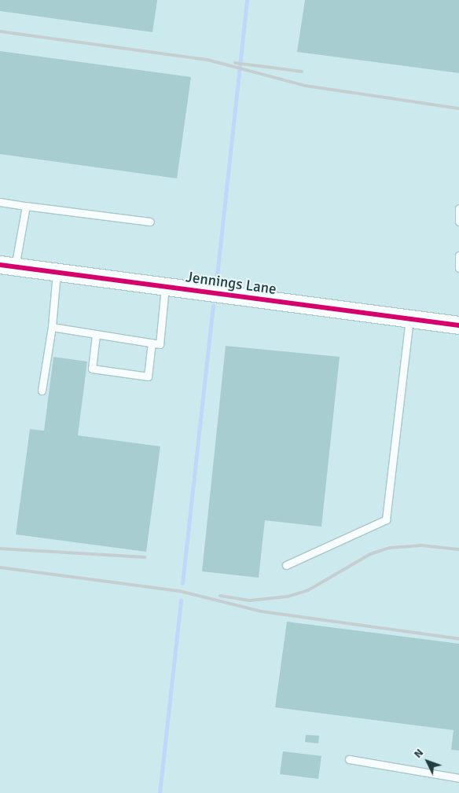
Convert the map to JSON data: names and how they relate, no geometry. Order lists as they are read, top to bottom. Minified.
{"streets":{"street":["Jennings Lane"]},"north":"top left"}
